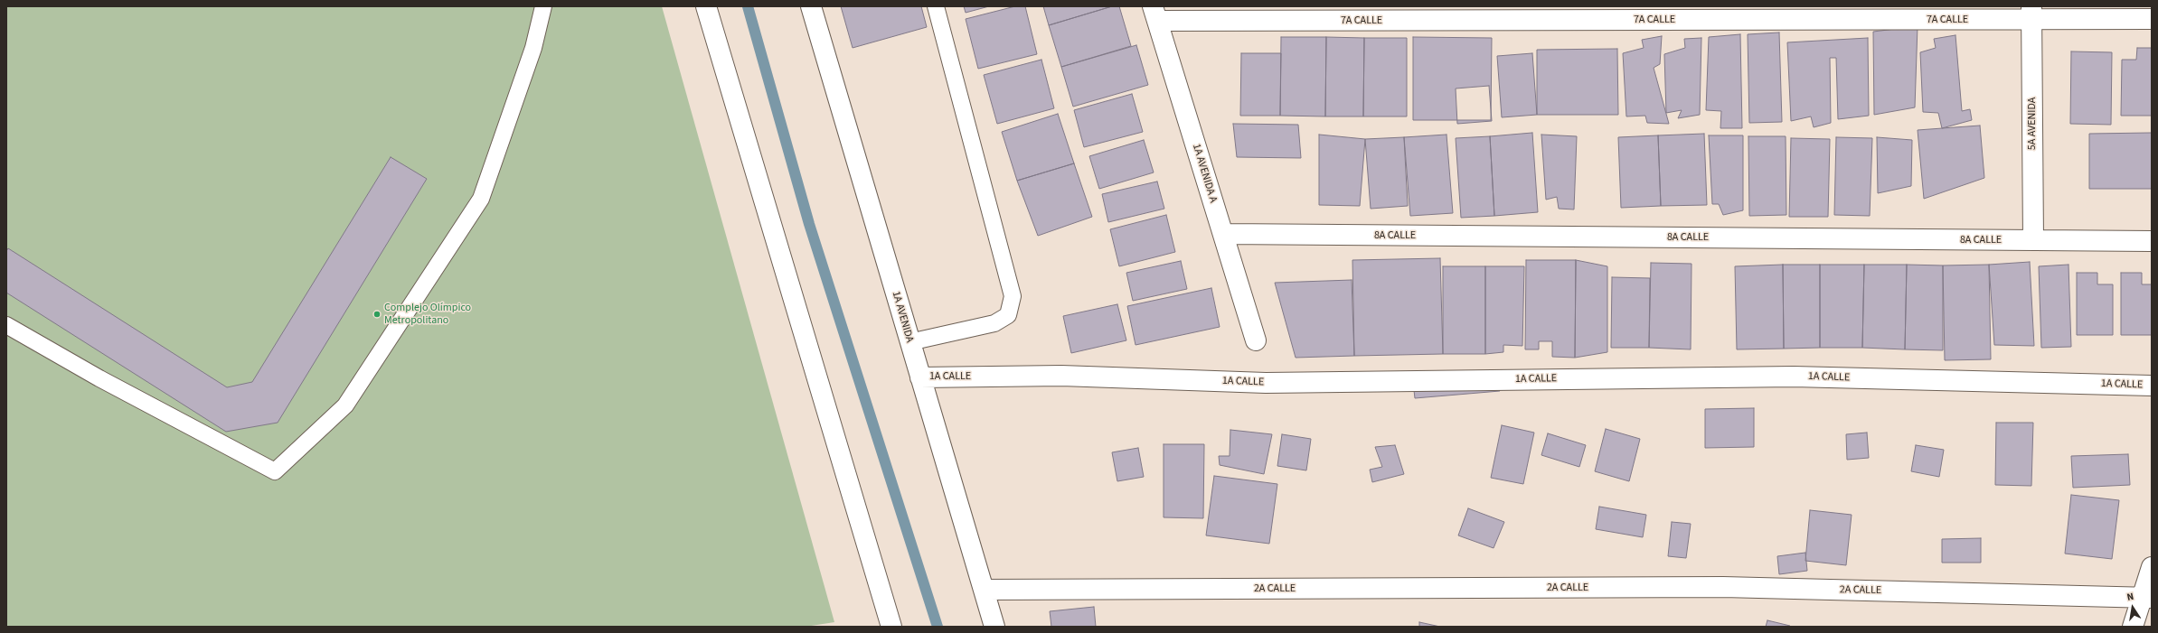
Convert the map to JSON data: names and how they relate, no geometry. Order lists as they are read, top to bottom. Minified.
{"streets":{"street":["7A CALLE","5A AVENIDA","1A AVENIDA A","8A CALLE","1A AVENIDA","1A CALLE","2A CALLE"]},"crossings":[["7A CALLE","5A AVENIDA"],["7A CALLE","1A AVENIDA A"],["5A AVENIDA","8A CALLE"],["1A AVENIDA A","8A CALLE"],["1A AVENIDA","1A CALLE"],["1A AVENIDA","2A CALLE"]],"places":["Complejo Olímpico Metropolitano"],"north":"top"}
